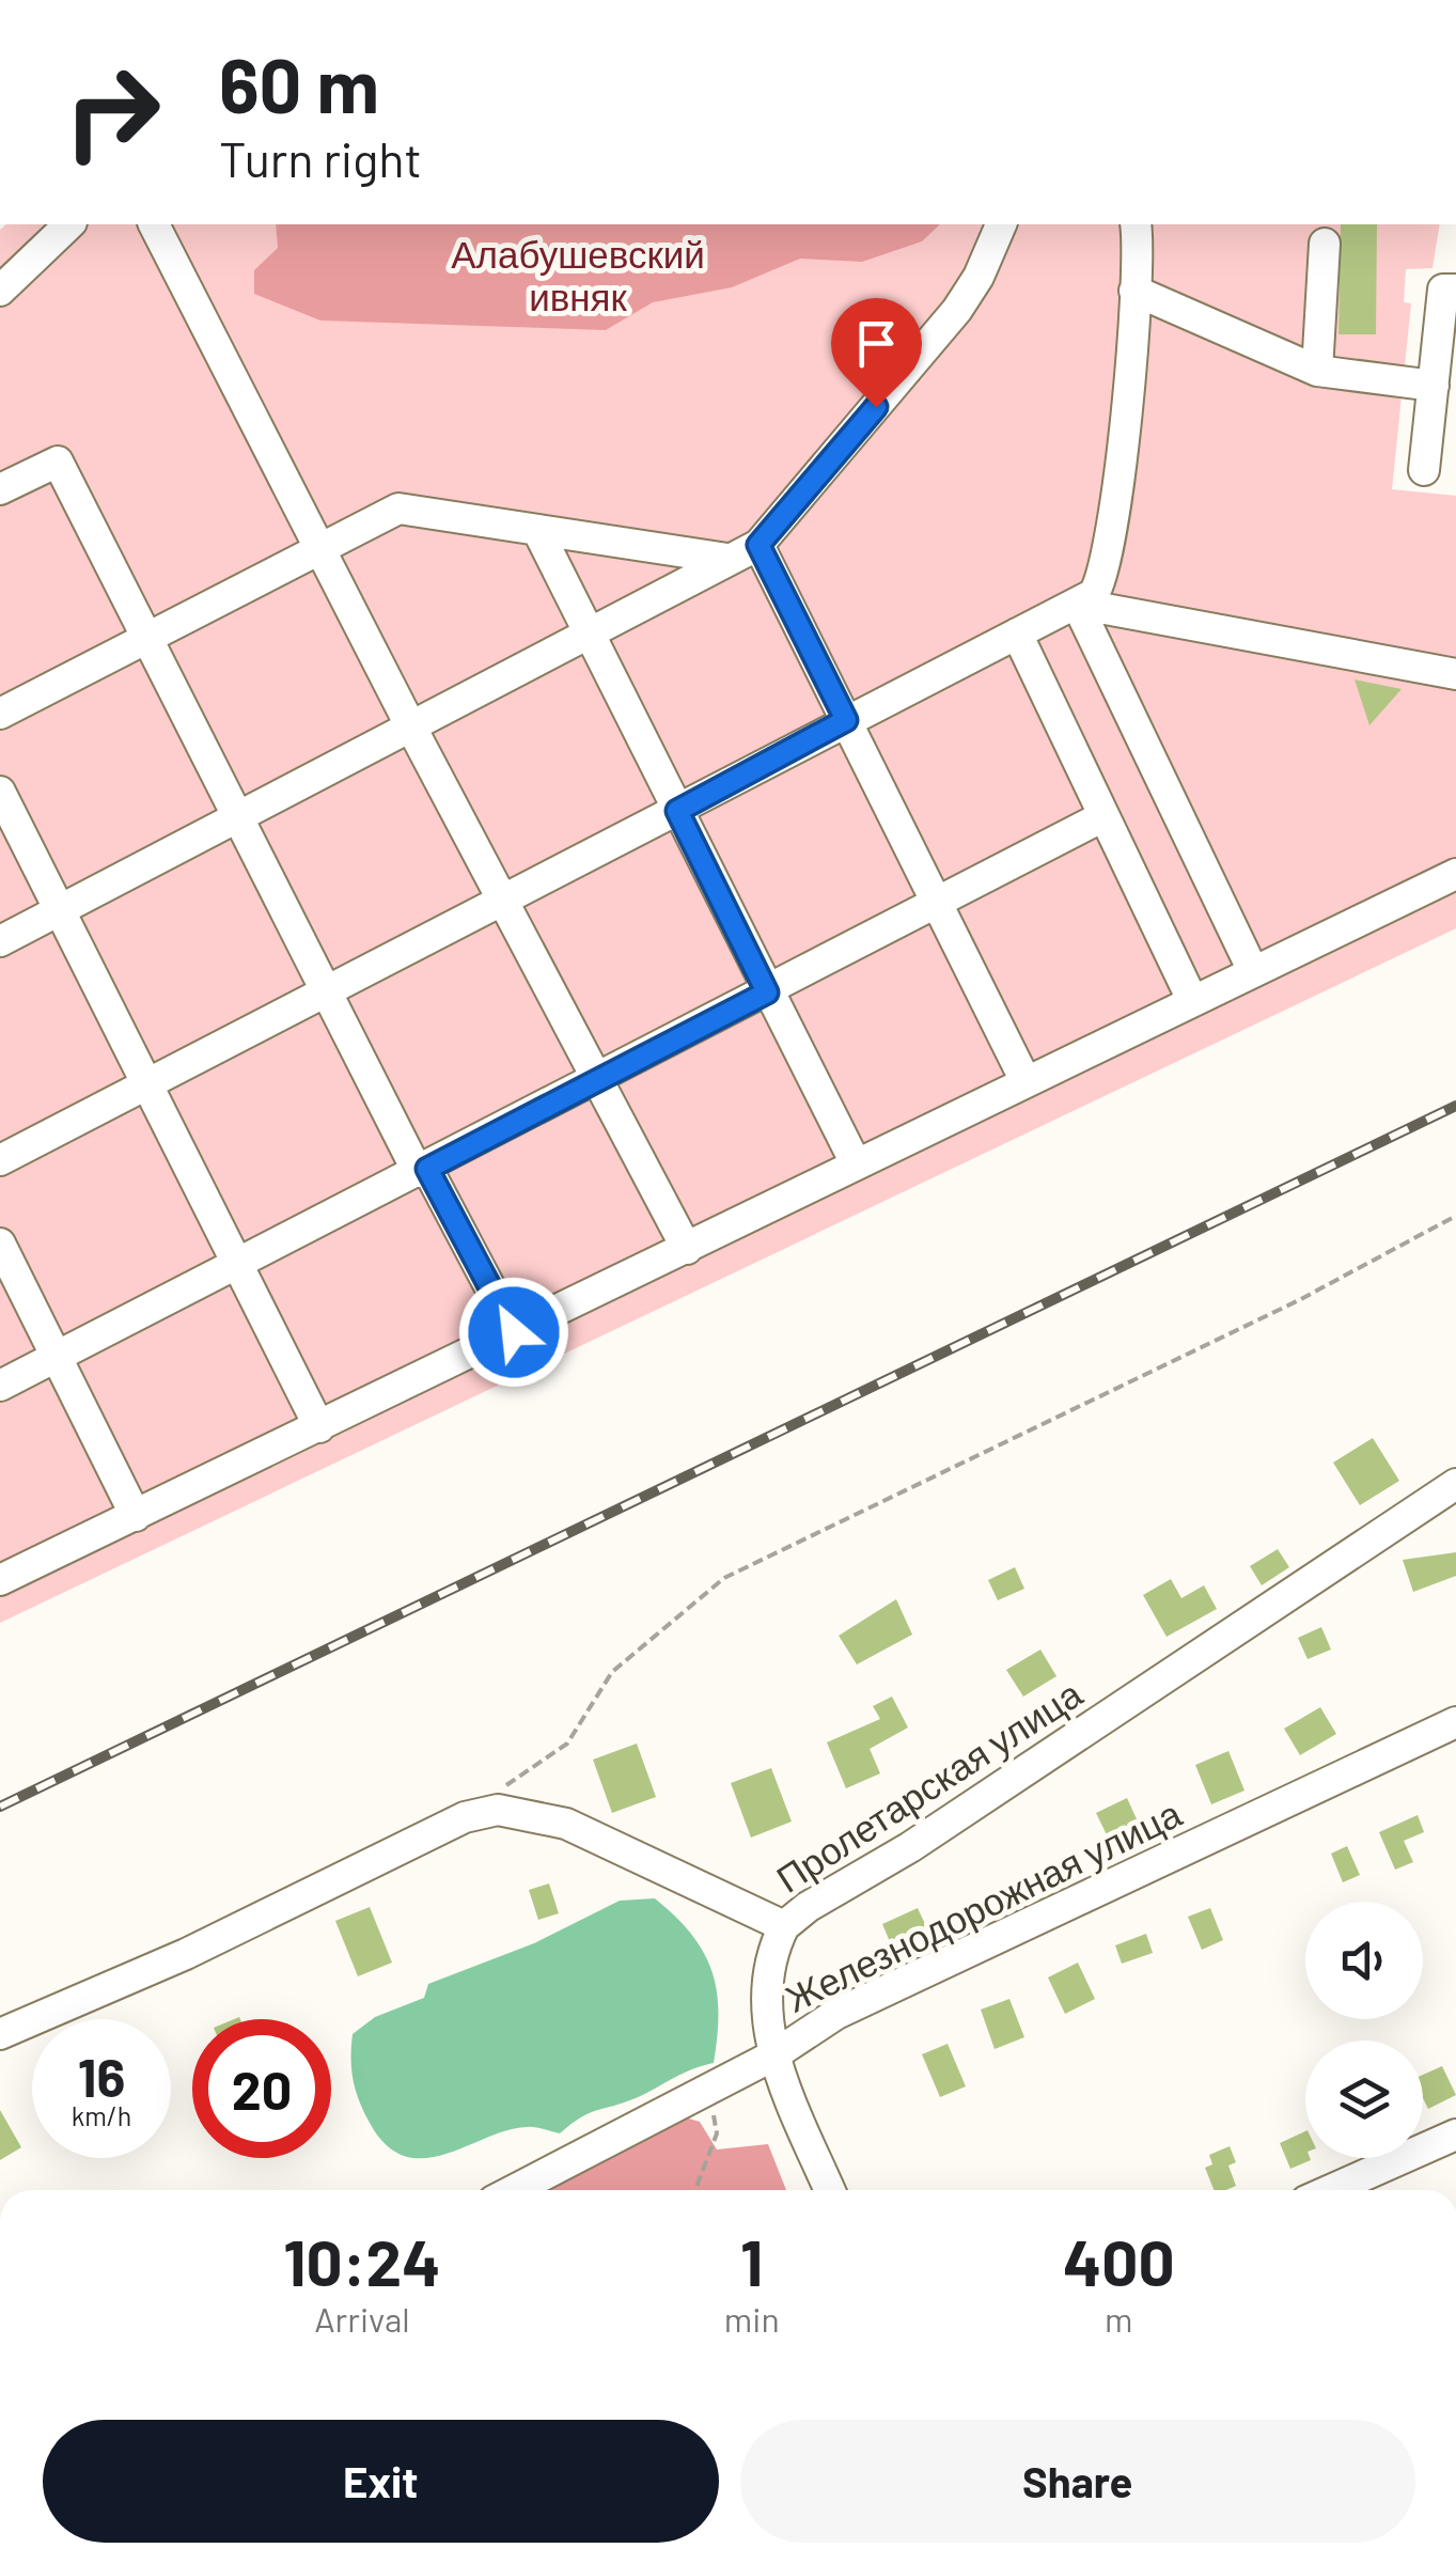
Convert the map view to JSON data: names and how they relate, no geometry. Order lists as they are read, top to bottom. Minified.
{"streets":{"street":["Пролетарская улица","Железнодорожная улица"]},"parks":["Алабушевский ивняк"],"page":{"turn":["60 m","Turn right"],"speed":"16 km/h","limit":"20","eta":["10:24","Arrival","1","min","400","m"],"buttons":["Exit","Share"]}}
